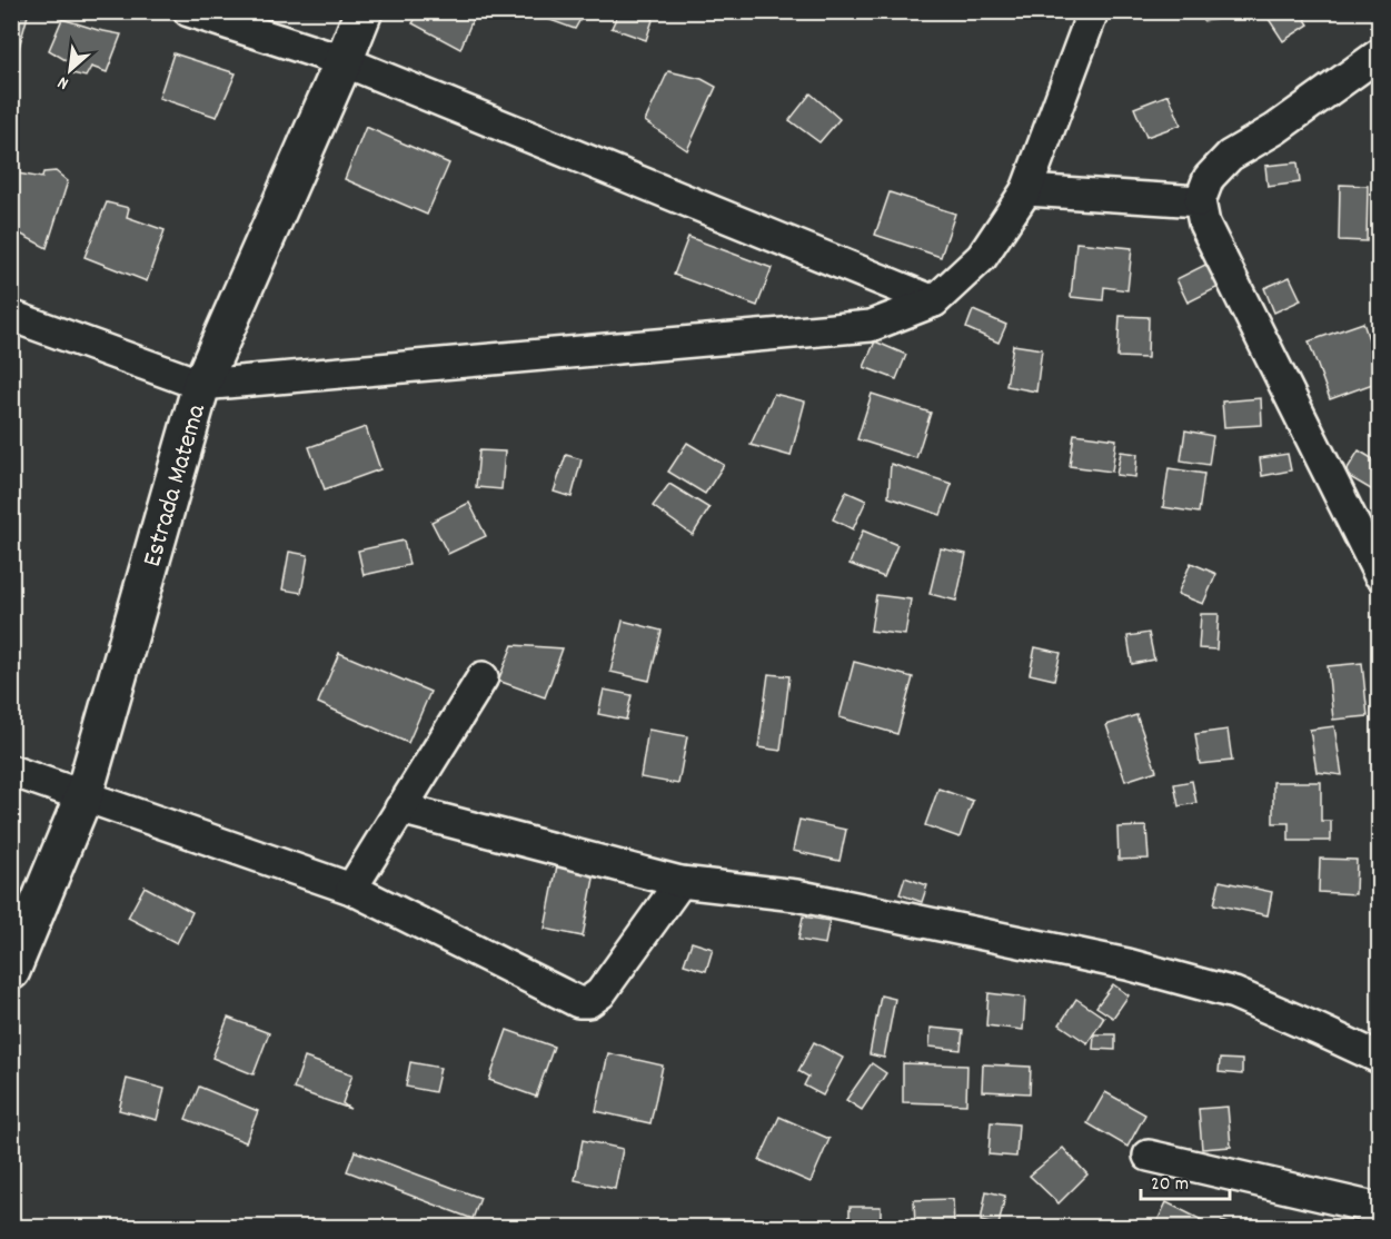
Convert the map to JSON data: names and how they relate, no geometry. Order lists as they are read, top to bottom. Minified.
{"streets":{"street":["Estrada Matema"]},"scale_bar":"20 m","north":"bottom left"}
